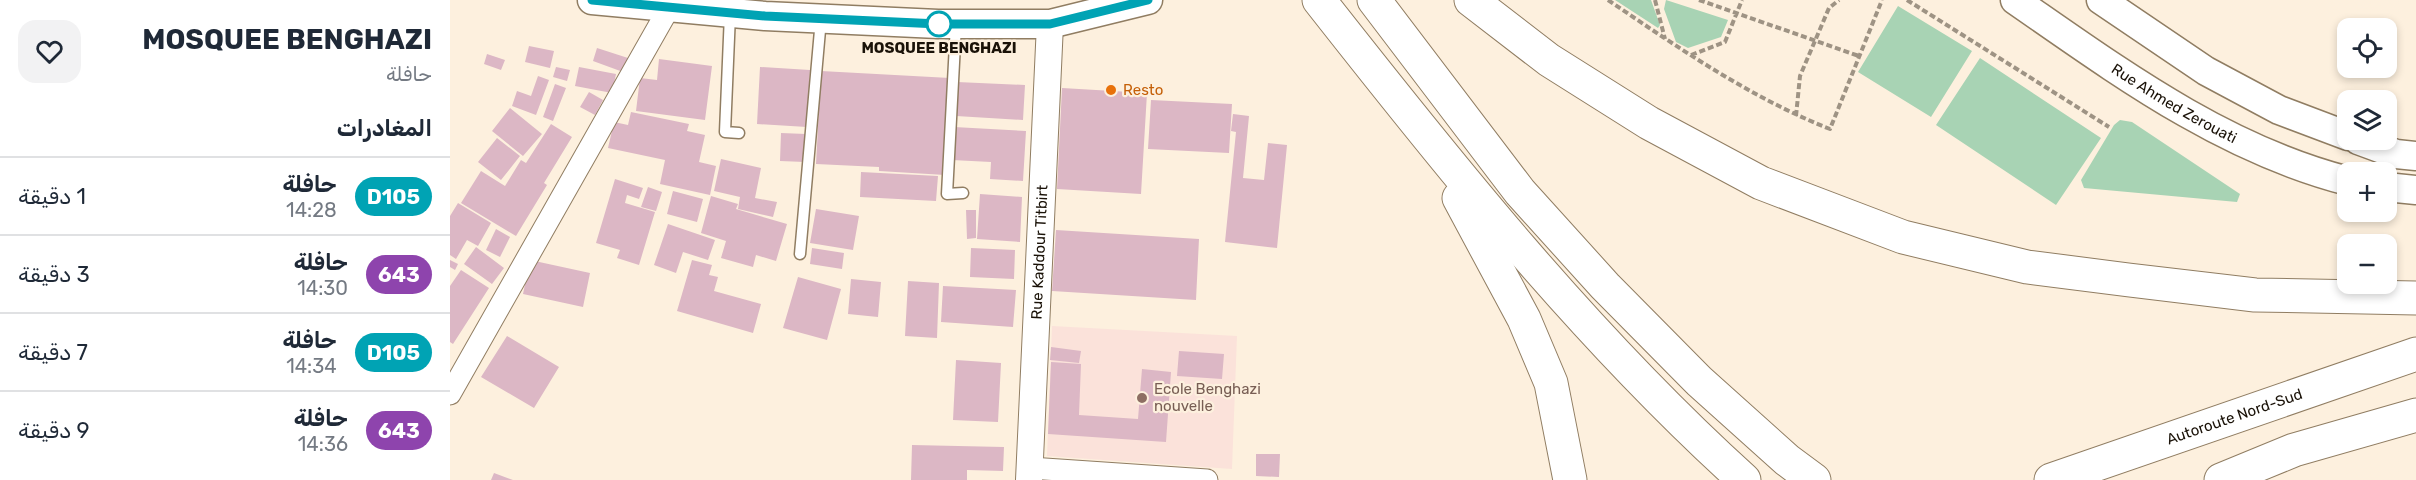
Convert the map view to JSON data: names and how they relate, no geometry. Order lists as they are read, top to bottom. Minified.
{"streets":{"highway":["Autoroute Nord-Sud"],"main road":["Rue Ahmed Zerouati"],"street":["Rue Kaddour Titbirt"]},"places":["MOSQUEE BENGHAZI","Resto","Ecole Benghazi nouvelle"],"lines":["bus line D105"],"page":{"heading":[["MOSQUEE BENGHAZI","حافلة"],"المغادرات"],"map_buttons":["+","−"],"list":[{"mark":"D105","name":"حافلة","note":"14:28","value":"1 دقيقة"},{"mark":"643","name":"حافلة","note":"14:30","value":"3 دقيقة"},{"mark":"D105","name":"حافلة","note":"14:34","value":"7 دقيقة"},{"mark":"643","name":"حافلة","note":"14:36","value":"9 دقيقة"}]}}
